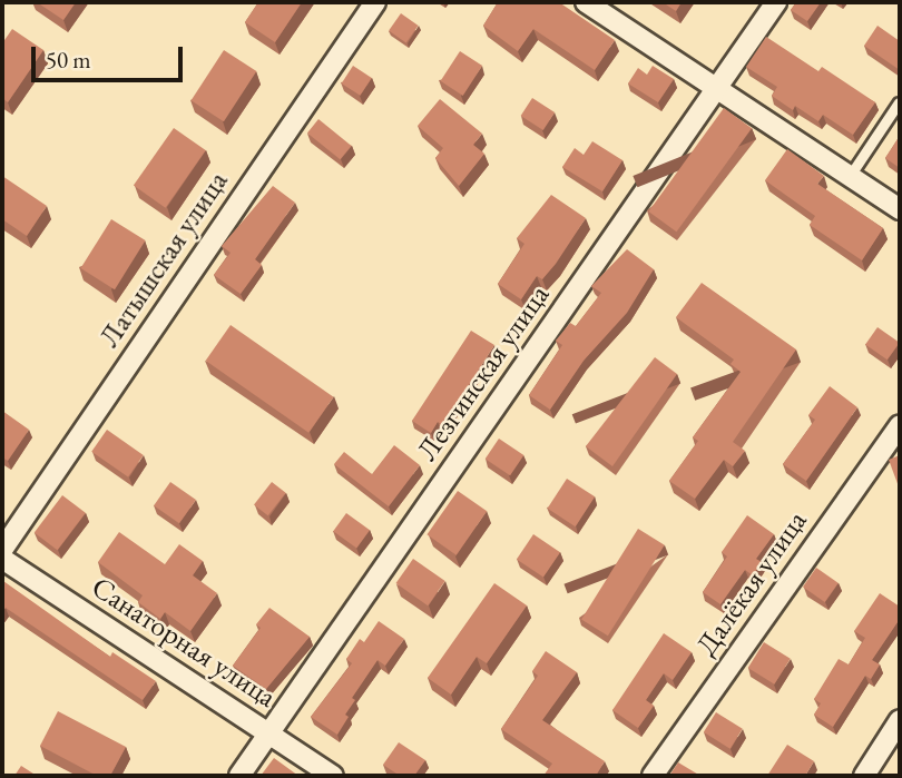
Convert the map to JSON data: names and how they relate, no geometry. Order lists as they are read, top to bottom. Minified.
{"streets":{"street":["Латышская улица","Лезгинская улица","Далёкая улица","Санаторная улица"]},"crossings":[["Лезгинская улица","Санаторная улица"]],"scale_bar":"50 m"}
